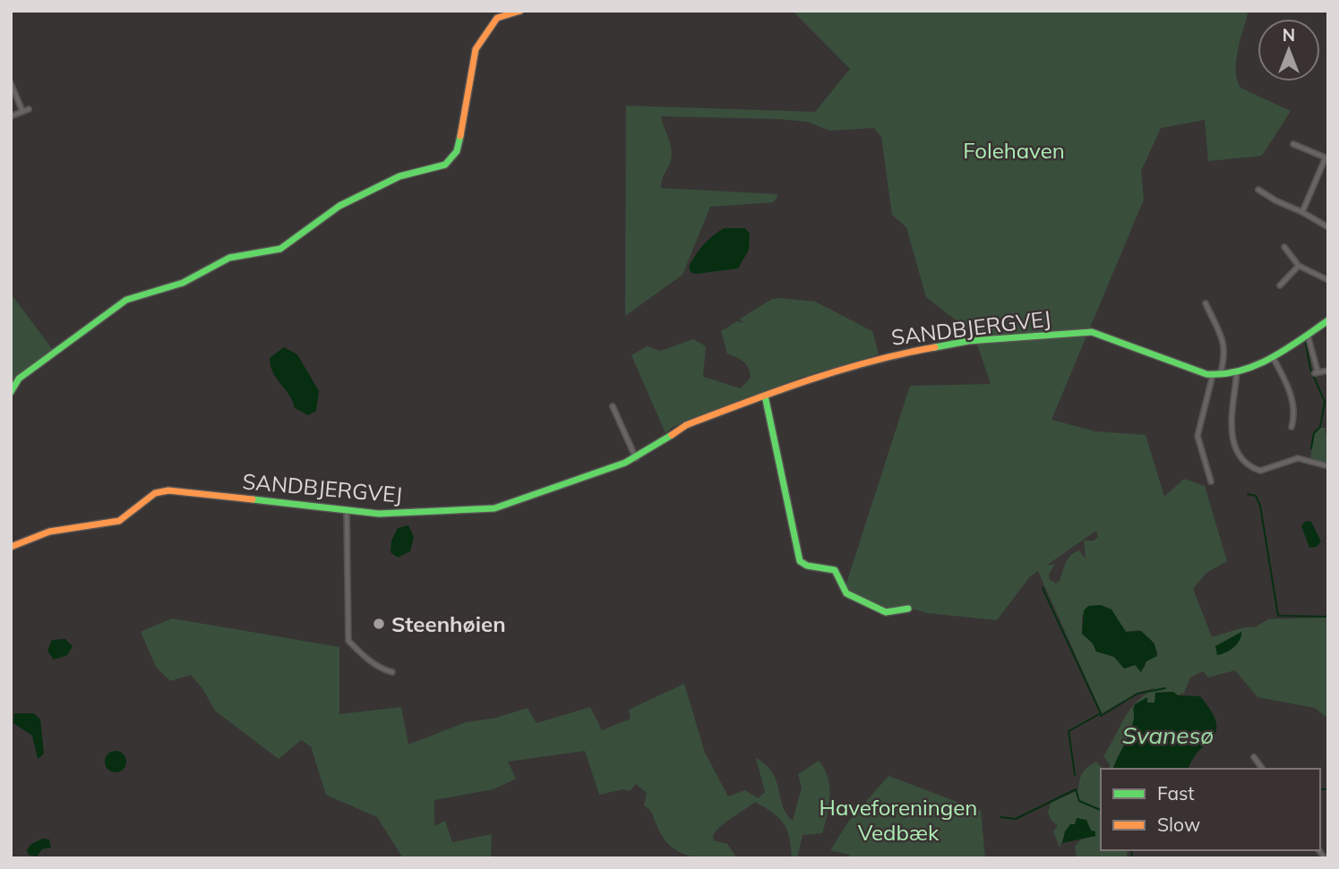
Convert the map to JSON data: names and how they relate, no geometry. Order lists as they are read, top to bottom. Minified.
{"streets":{"street":["SANDBJERGVEJ"]},"water":["Svanesø"],"parks":["Folehaven","Haveforeningen Vedbæk"],"places":["Steenhøien"],"legend":["Fast","Slow"],"north":"top"}
